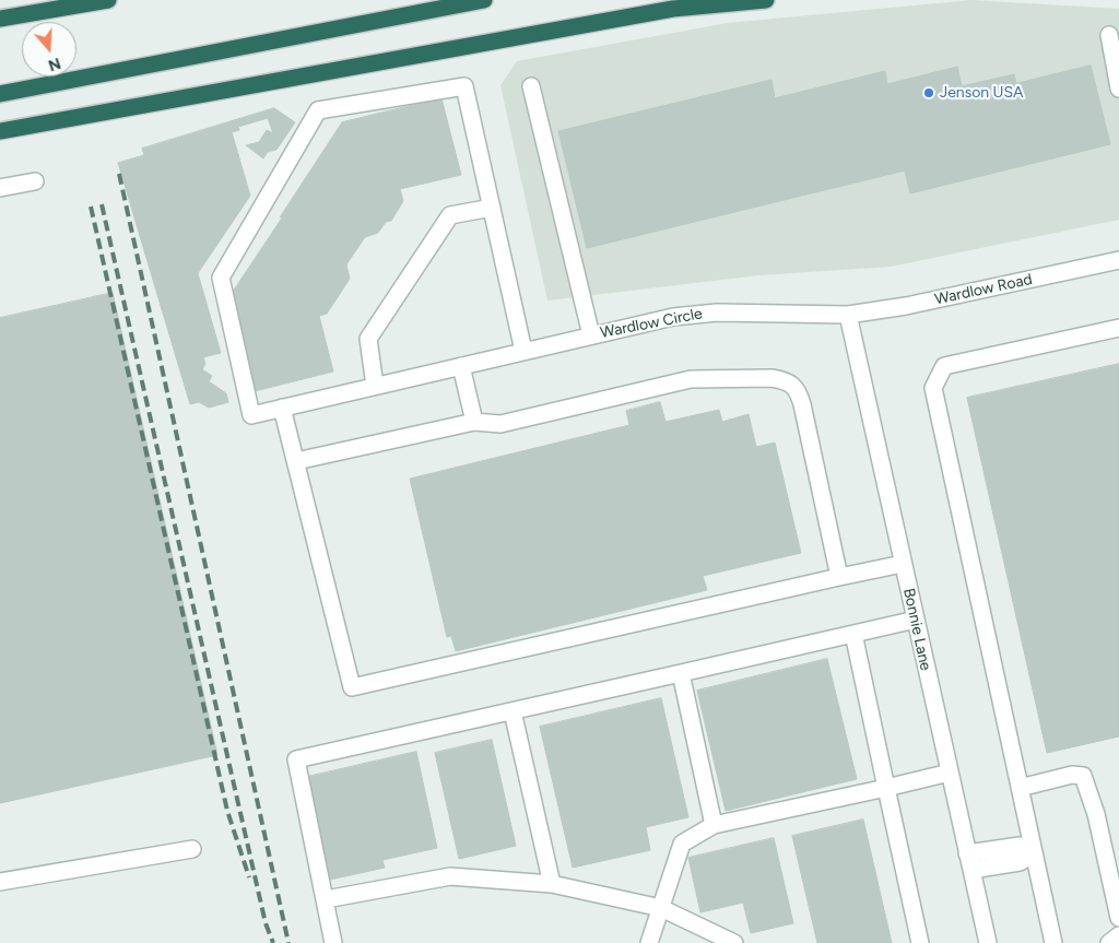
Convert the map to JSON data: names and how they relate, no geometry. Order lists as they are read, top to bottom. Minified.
{"streets":{"street":["Wardlow Road","Wardlow Circle","Bonnie Lane"]},"crossings":[["Wardlow Road","Wardlow Circle"],["Wardlow Road","Bonnie Lane"],["Wardlow Circle","Bonnie Lane"]],"places":["Jenson USA"],"north":"bottom"}
